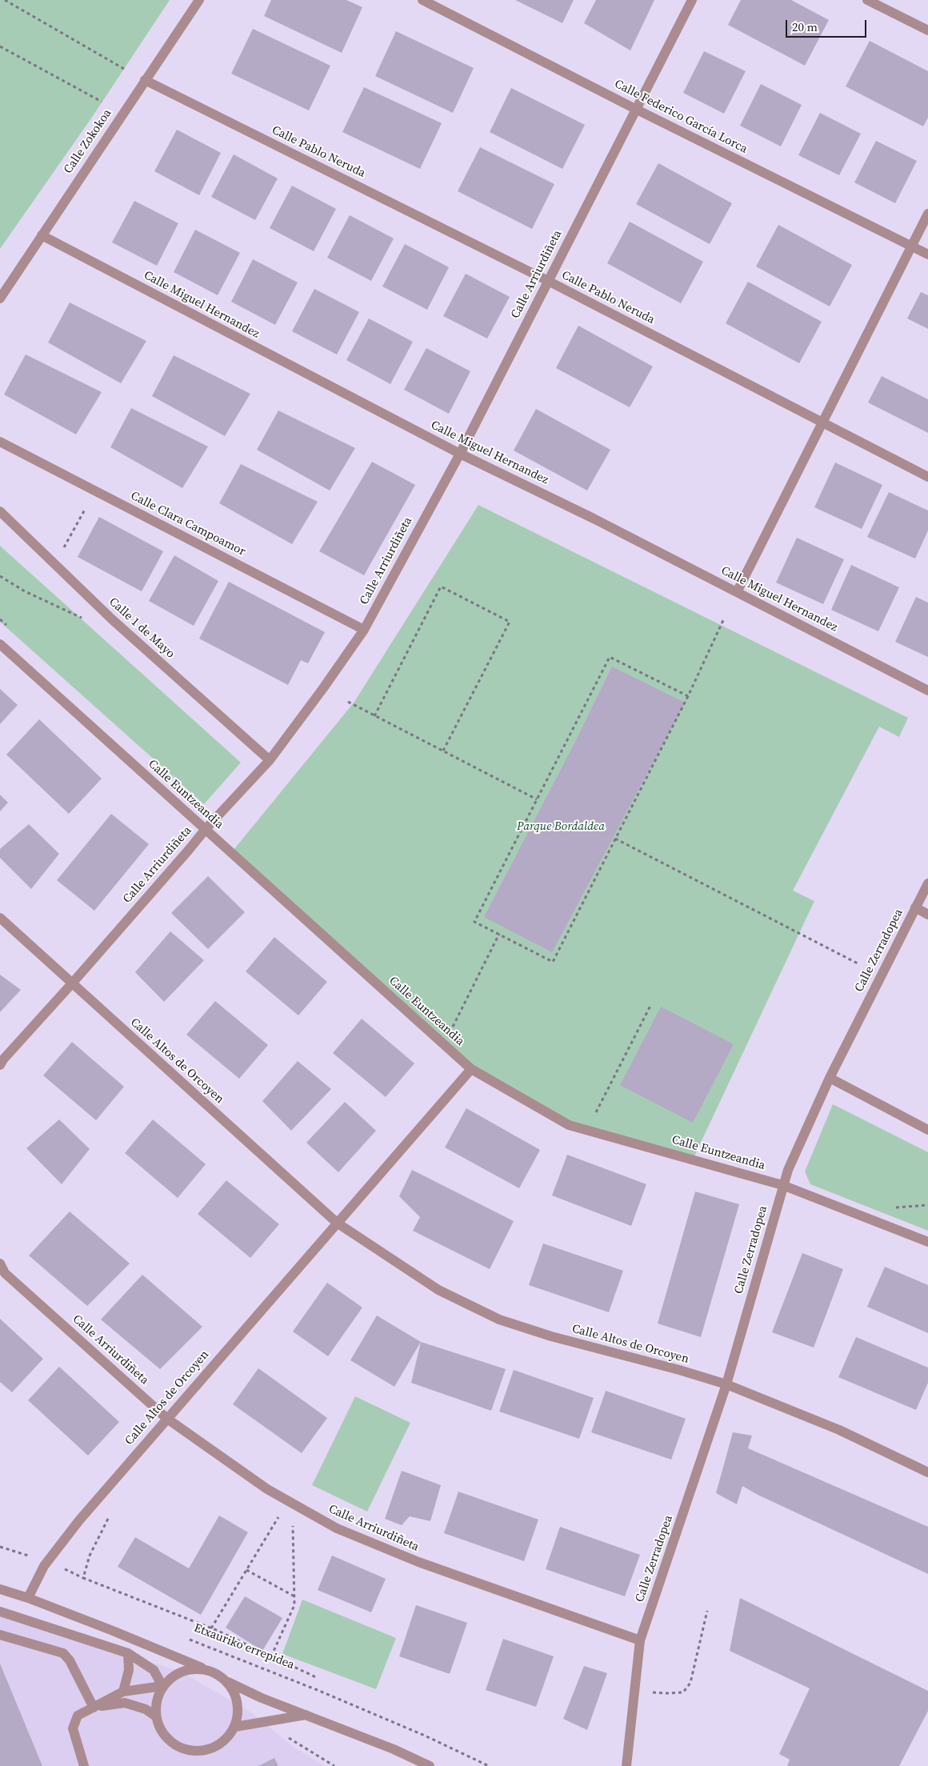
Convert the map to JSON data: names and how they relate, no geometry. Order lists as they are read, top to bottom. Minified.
{"streets":{"street":["Calle Federico García Lorca","Calle Zokokoa","Calle Pablo Neruda","Calle Arriurdiñeta","Calle Miguel Hernandez","Calle Clara Campoamor","Calle 1 de Mayo","Calle Euntzeandia","Calle Zerradopea","Calle Altos de Orcoyen"],"path":["Etxauriko errepidea"]},"crossings":[["Calle Federico García Lorca","Calle Arriurdiñeta"],["Calle Zokokoa","Calle Pablo Neruda"],["Calle Zokokoa","Calle Miguel Hernandez"],["Calle Pablo Neruda","Calle Arriurdiñeta"],["Calle Arriurdiñeta","Calle Miguel Hernandez"],["Calle Arriurdiñeta","Calle Clara Campoamor"],["Calle Arriurdiñeta","Calle 1 de Mayo"],["Calle Arriurdiñeta","Calle Euntzeandia"],["Calle Arriurdiñeta","Calle Zerradopea"],["Calle Arriurdiñeta","Calle Altos de Orcoyen"],["Calle Euntzeandia","Calle Zerradopea"],["Calle Euntzeandia","Calle Altos de Orcoyen"],["Calle Zerradopea","Calle Altos de Orcoyen"]],"parks":["Parque Bordaldea"],"scale_bar":"20 m"}
